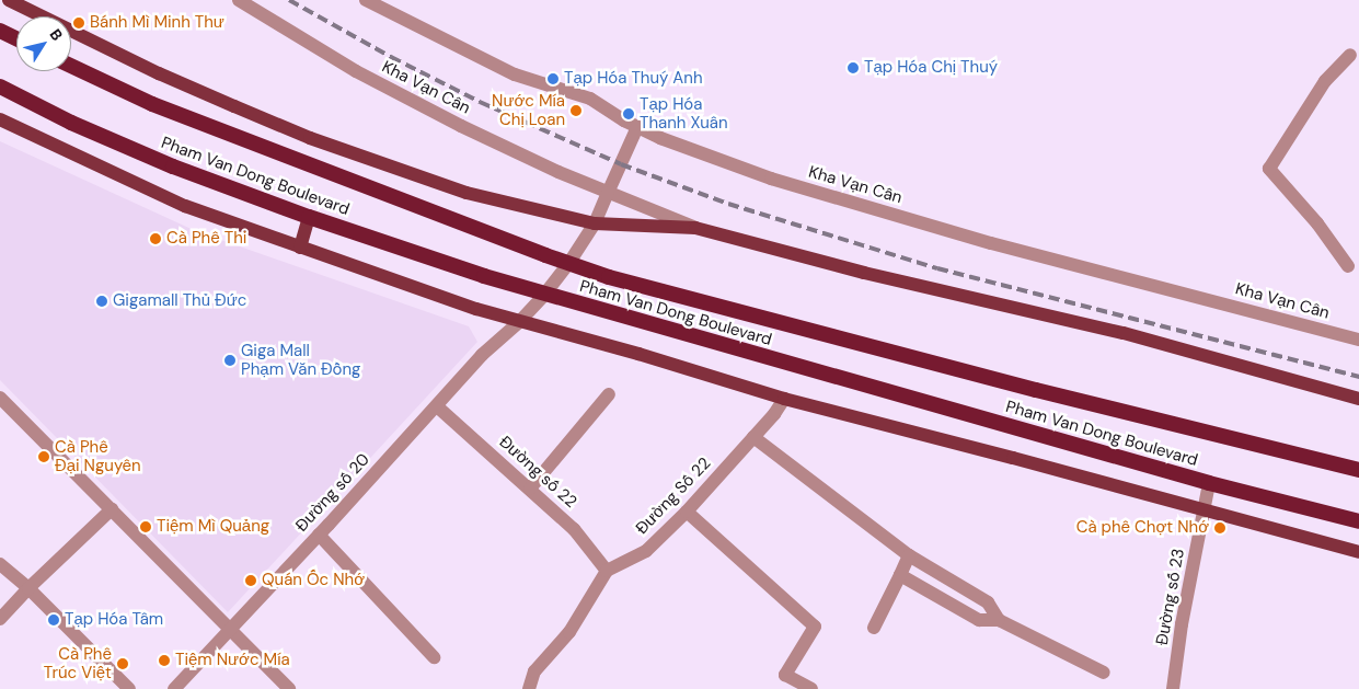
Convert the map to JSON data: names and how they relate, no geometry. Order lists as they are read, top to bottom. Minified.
{"streets":{"highway":["Pham Van Dong Boulevard"],"street":["Kha Vạn Cân","Đường số 22","Đường số 20","Đường Số 22","Đường số 23"]},"crossings":[["Kha Vạn Cân","Đường số 20"],["Pham Van Dong Boulevard","Đường số 20"],["Pham Van Dong Boulevard","Đường số 23"],["Đường số 22","Đường số 20"],["Đường số 22","Đường Số 22"]],"places":["Bánh Mì Minh Thư","Tạp Hóa Chị Thuý","Tạp Hóa Thuý Anh","Nước Mía Chị Loan","Tạp Hóa Thanh Xuân","Cà Phê Thi","Gigamall Thủ Đức","Giga Mall Phạm Văn Đồng","Cà Phê Đại Nguyên","Tiệm Mì Quảng","Cà phê Chợt Nhớ","Quán Ốc Nhớ","Tạp Hóa Tâm","Tiệm Nước Mía","Cà Phê Trúc Việt"],"north":"top right"}
